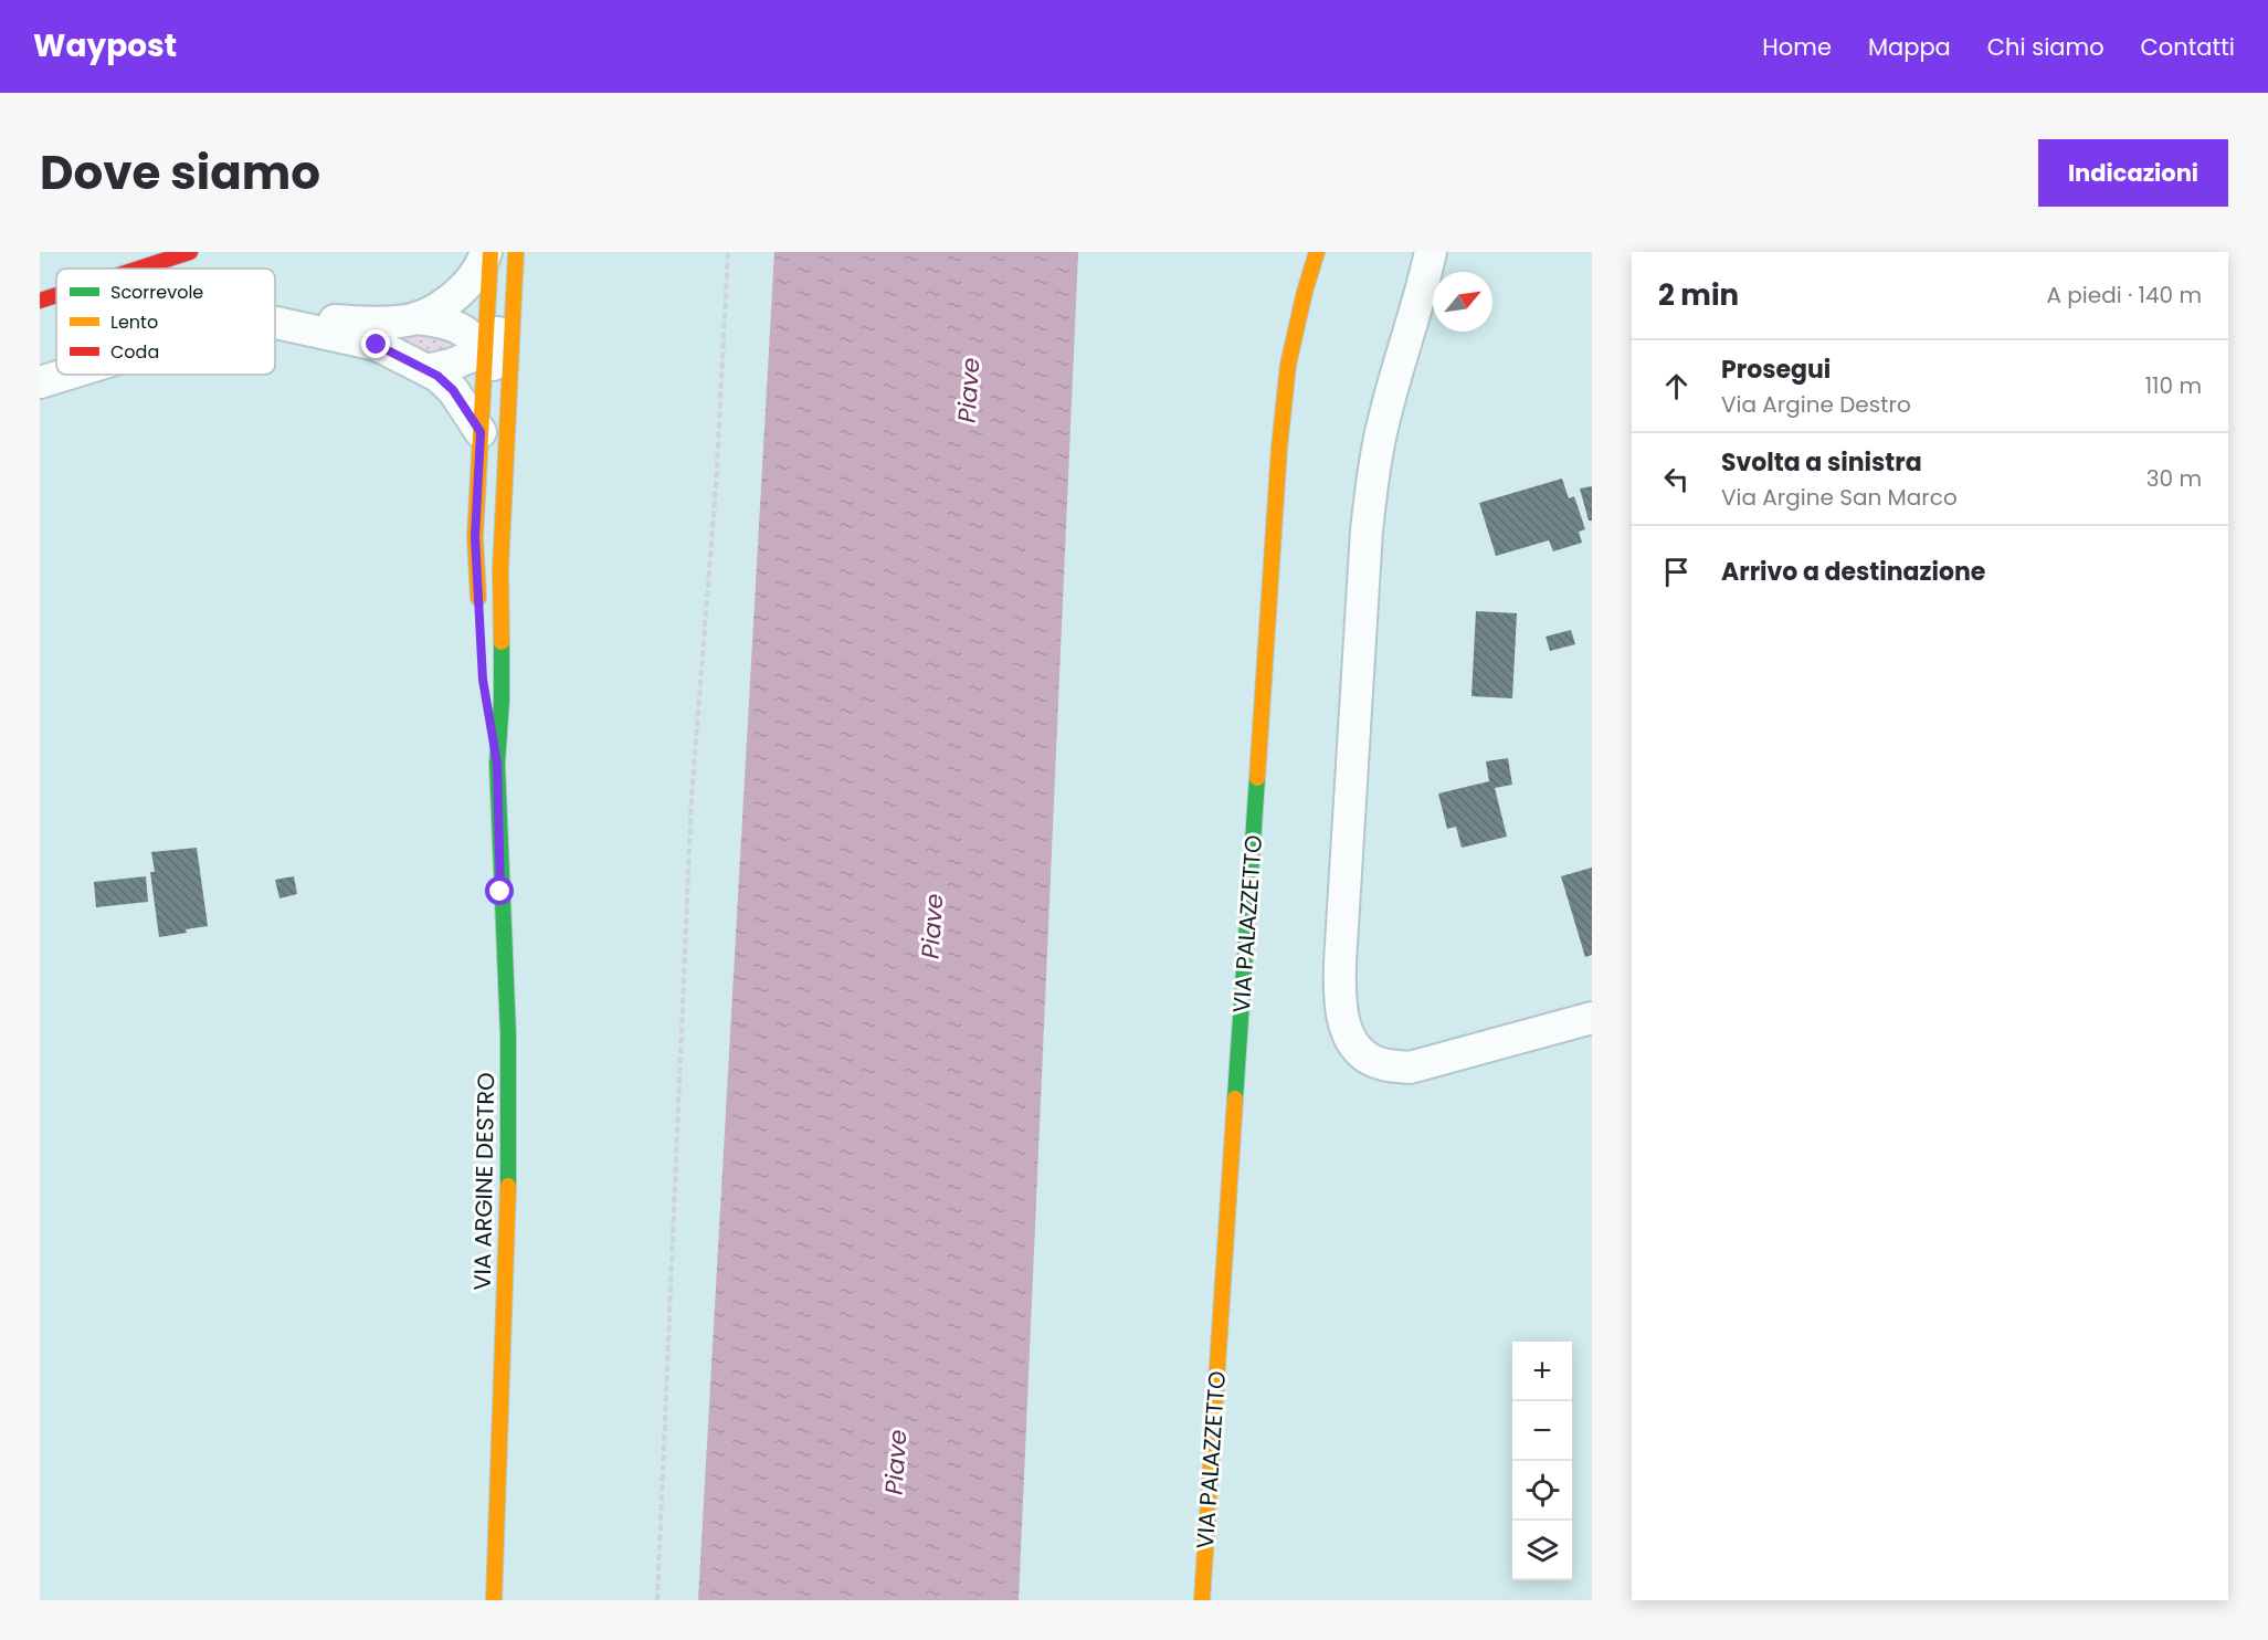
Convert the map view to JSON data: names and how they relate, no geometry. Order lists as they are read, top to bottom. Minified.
{"streets":{"main road":["VIA PALAZZETTO","VIA ARGINE DESTRO"]},"water":["Piave"],"legend":["Scorrevole","Lento","Coda"],"north":"top right","page":{"header":"Waypost","nav":["Home","Mappa","Chi siamo","Contatti"],"title":"Dove siamo","buttons":"Indicazioni","heading":["2 min","A piedi · 140 m"],"list":[["Prosegui","Via Argine Destro","110 m"],["Svolta a sinistra","Via Argine San Marco","30 m"],"Arrivo a destinazione"],"map_buttons":["+","−"]}}
